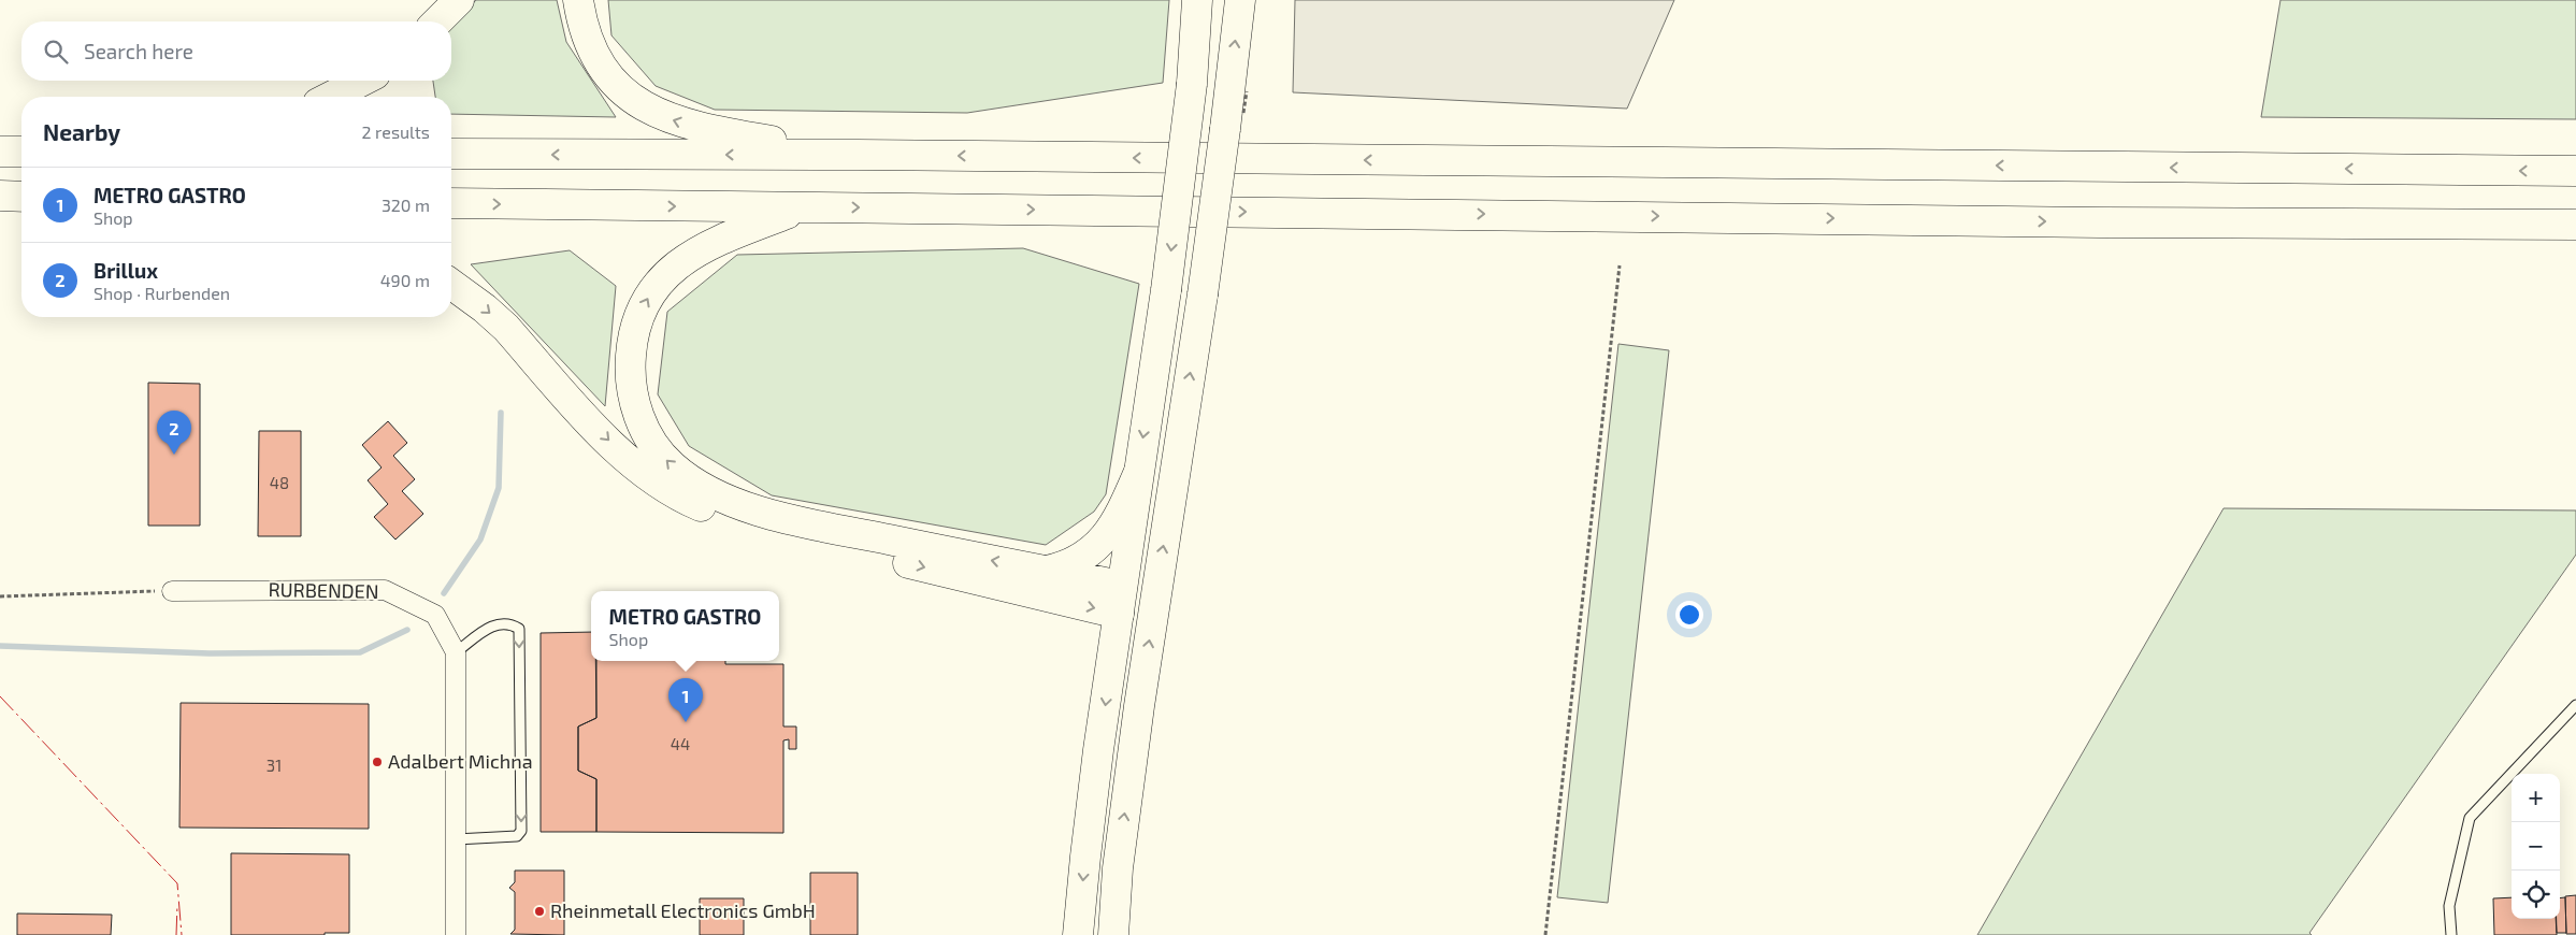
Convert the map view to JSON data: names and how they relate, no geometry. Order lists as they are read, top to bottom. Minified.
{"streets":{"street":["RURBENDEN"]},"places":["Adalbert Michna","Rheinmetall Electronics GmbH"],"house_numbers":["48","44","31"],"page":{"search":"Search here","heading":["Nearby","2 results"],"list":[{"mark":"1","name":"METRO GASTRO","note":"Shop","value":"320 m"},{"mark":"2","name":"Brillux","note":"Shop · Rurbenden","value":"490 m"}],"pins":["2","1"],"popup":["METRO GASTRO","Shop"],"map_buttons":["+","−"]}}
